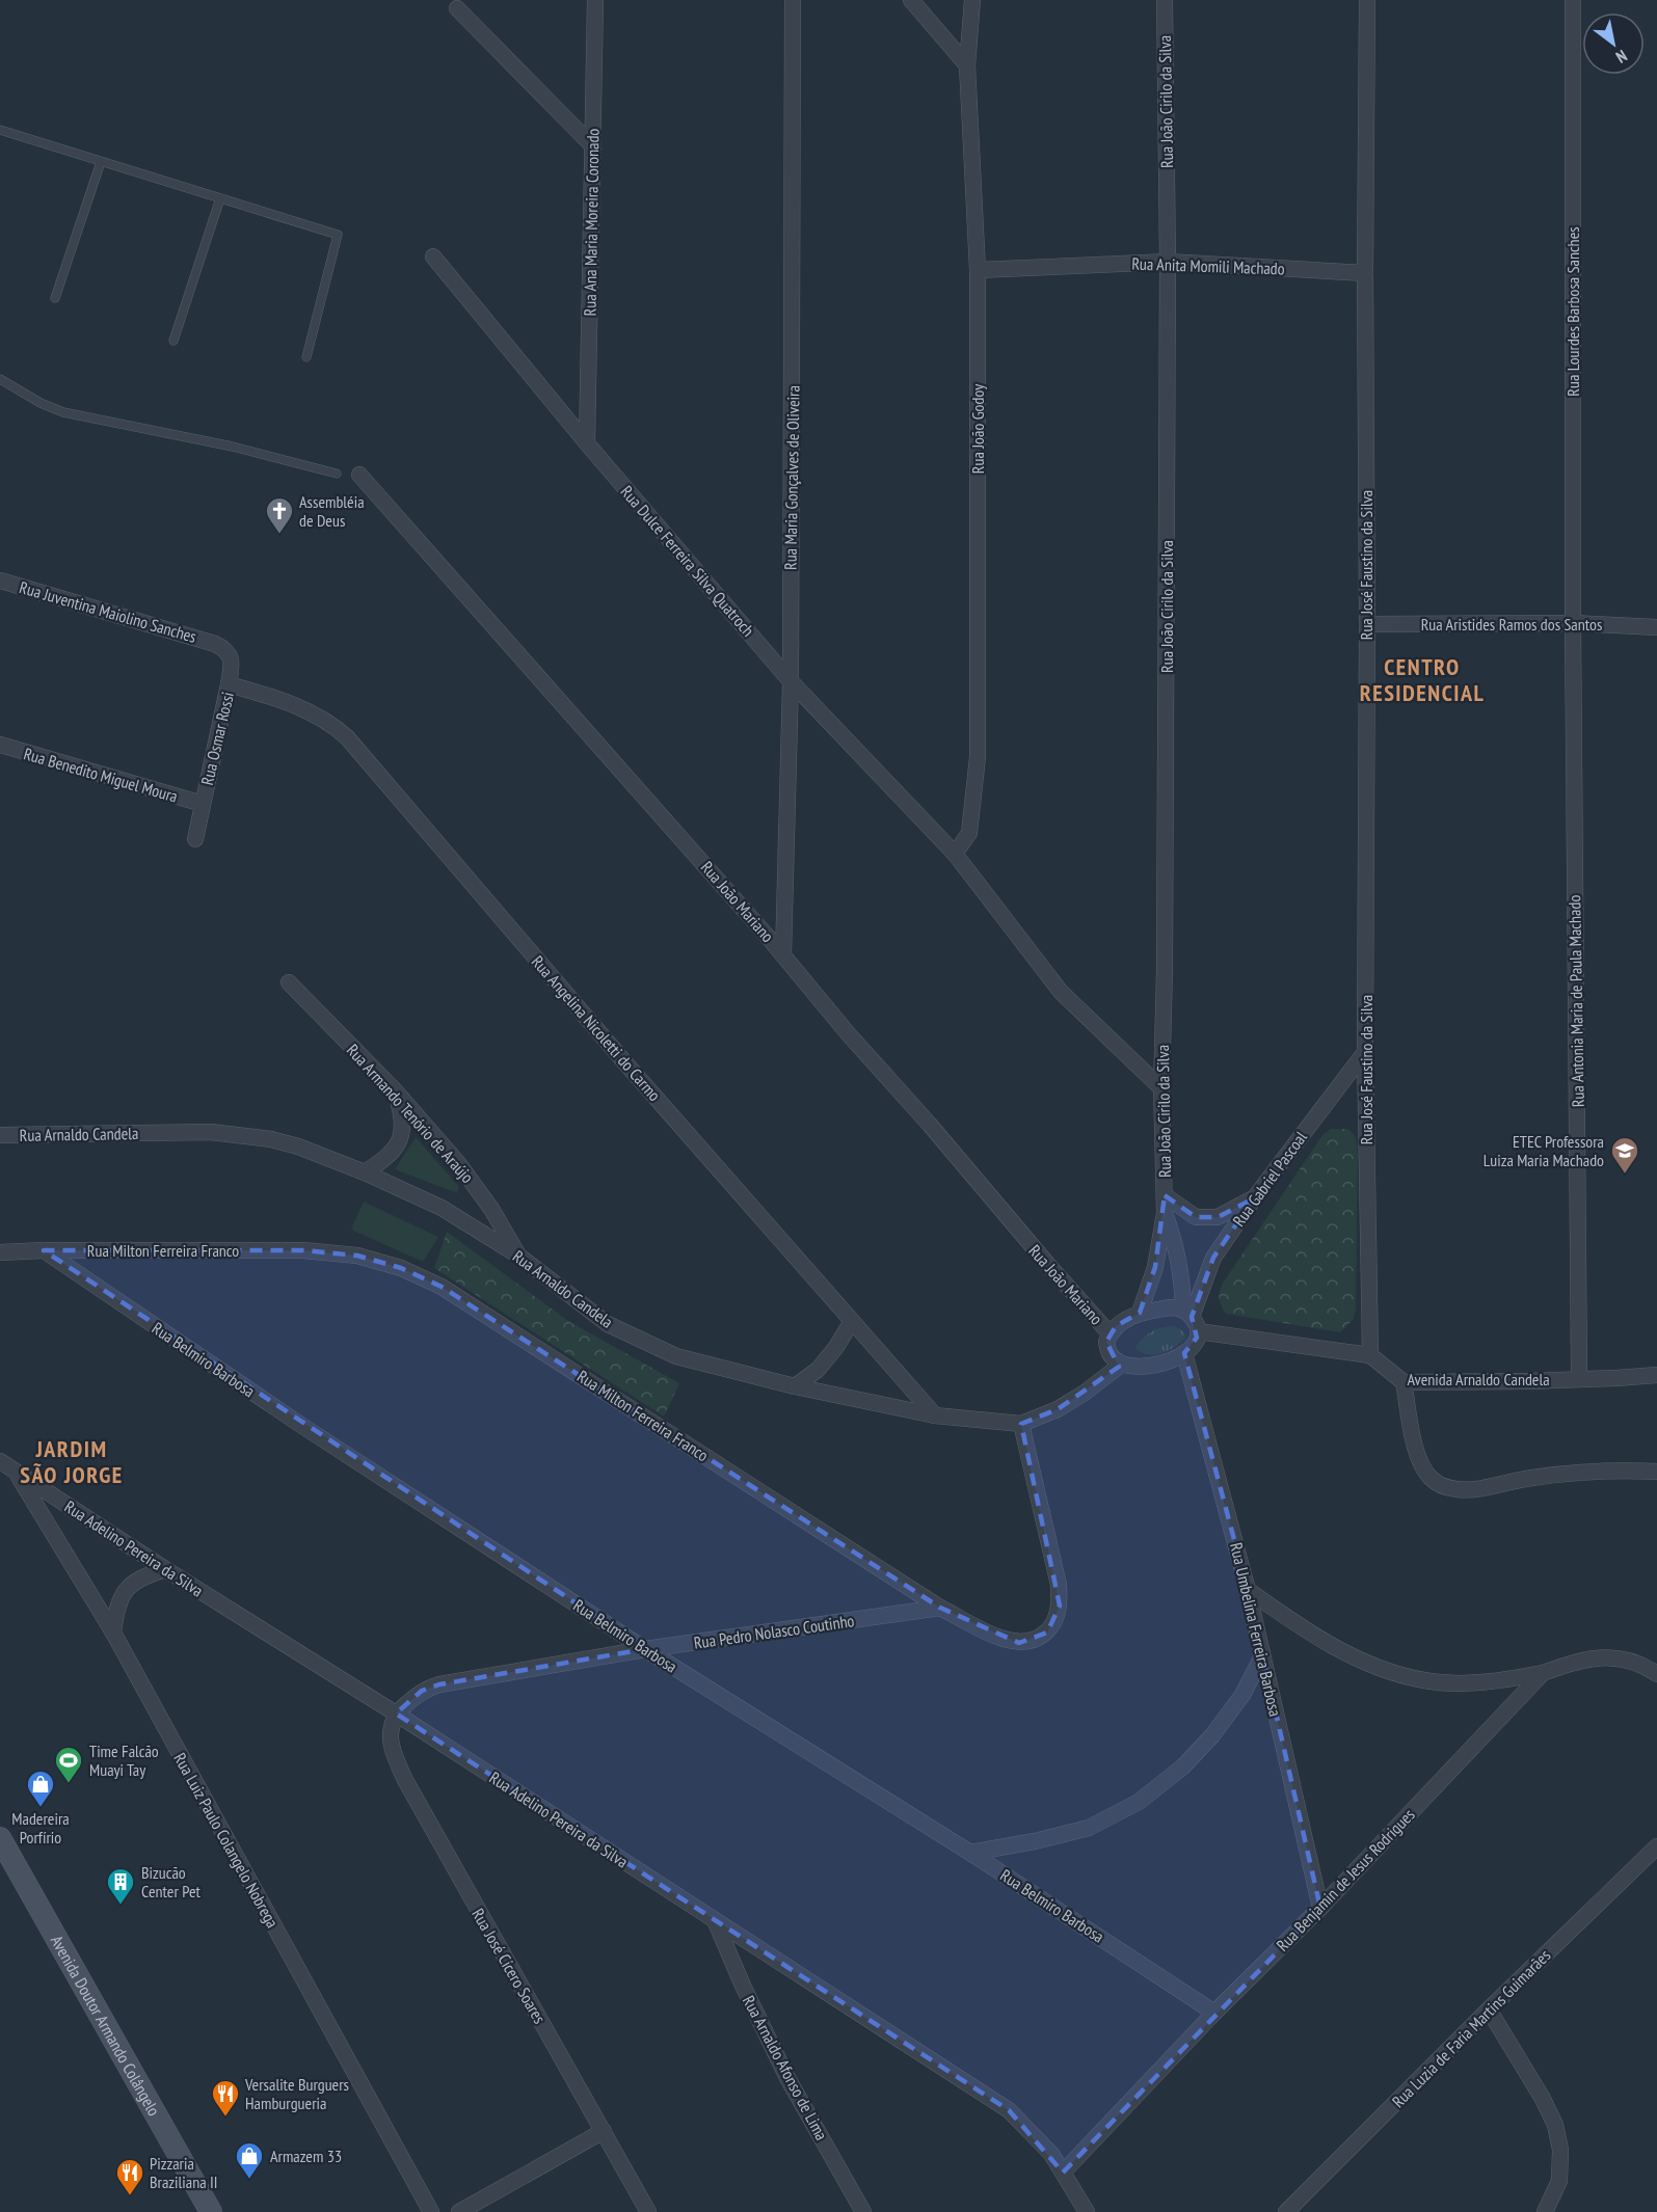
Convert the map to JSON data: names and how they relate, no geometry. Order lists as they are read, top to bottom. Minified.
{"streets":{"street":["Rua João Cirilo da Silva","Rua Ana Maria Moreira Coronado","Rua Anita Momili Machado","Rua Lourdes Barbosa Sanches","Rua João Godoy","Rua Maria Gonçalves de Oliveira","Rua Dulce Ferreira Silva Quatroch","Rua José Faustino da Silva","Rua Juventina Maiolino Sanches","Rua Aristides Ramos dos Santos","Rua Osmar Rossi","Rua Benedito Miguel Moura","Rua João Mariano","Rua Antonia Maria de Paula Machado","Rua Angelina Nicoletti do Carmo","Rua Armando Tenório de Araújo","Rua Arnaldo Candela","Rua Gabriel Pascoal","Rua Milton Ferreira Franco","Rua Belmiro Barbosa","Avenida Arnaldo Candela","Rua Adelino Pereira da Silva","Rua Umbelina Ferreira Barbosa","Rua Pedro Nolasco Coutinho","Rua Luiz Paulo Colangelo Nobrega","Rua Benjamin de Jesus Rodrigues","Rua José Cícero Soares","Avenida Doutor Armando Colângelo","Rua Luzia de Faria Martins Guimarães","Rua Arnaldo Afonso de Lima"]},"crossings":[["Rua João Cirilo da Silva","Rua Anita Momili Machado"],["Rua João Cirilo da Silva","Rua Dulce Ferreira Silva Quatroch"],["Rua João Cirilo da Silva","Rua João Mariano"],["Rua João Cirilo da Silva","Rua Arnaldo Candela"],["Rua João Cirilo da Silva","Rua Gabriel Pascoal"],["Rua João Cirilo da Silva","Rua Umbelina Ferreira Barbosa"],["Rua Ana Maria Moreira Coronado","Rua Dulce Ferreira Silva Quatroch"],["Rua Anita Momili Machado","Rua João Godoy"],["Rua Anita Momili Machado","Rua José Faustino da Silva"],["Rua Lourdes Barbosa Sanches","Rua Aristides Ramos dos Santos"],["Rua Lourdes Barbosa Sanches","Rua Antonia Maria de Paula Machado"],["Rua João Godoy","Rua Dulce Ferreira Silva Quatroch"],["Rua Maria Gonçalves de Oliveira","Rua Dulce Ferreira Silva Quatroch"],["Rua Maria Gonçalves de Oliveira","Rua João Mariano"],["Rua José Faustino da Silva","Rua Aristides Ramos dos Santos"],["Rua José Faustino da Silva","Rua Gabriel Pascoal"],["Rua José Faustino da Silva","Avenida Arnaldo Candela"],["Rua Juventina Maiolino Sanches","Rua Osmar Rossi"],["Rua Aristides Ramos dos Santos","Rua Antonia Maria de Paula Machado"],["Rua Osmar Rossi","Rua Benedito Miguel Moura"],["Rua Osmar Rossi","Rua Angelina Nicoletti do Carmo"],["Rua João Mariano","Rua Arnaldo Candela"],["Rua João Mariano","Rua Gabriel Pascoal"],["Rua João Mariano","Rua Umbelina Ferreira Barbosa"],["Rua Antonia Maria de Paula Machado","Avenida Arnaldo Candela"],["Rua Angelina Nicoletti do Carmo","Rua Arnaldo Candela"],["Rua Armando Tenório de Araújo","Rua Arnaldo Candela"],["Rua Arnaldo Candela","Rua Gabriel Pascoal"],["Rua Arnaldo Candela","Rua Milton Ferreira Franco"],["Rua Arnaldo Candela","Rua Umbelina Ferreira Barbosa"],["Rua Gabriel Pascoal","Rua Umbelina Ferreira Barbosa"],["Rua Milton Ferreira Franco","Rua Belmiro Barbosa"],["Rua Milton Ferreira Franco","Rua Pedro Nolasco Coutinho"],["Rua Belmiro Barbosa","Rua Pedro Nolasco Coutinho"],["Rua Belmiro Barbosa","Rua Benjamin de Jesus Rodrigues"],["Rua Adelino Pereira da Silva","Rua Pedro Nolasco Coutinho"],["Rua Adelino Pereira da Silva","Rua Luiz Paulo Colangelo Nobrega"],["Rua Adelino Pereira da Silva","Rua Benjamin de Jesus Rodrigues"],["Rua Adelino Pereira da Silva","Rua José Cícero Soares"],["Rua Adelino Pereira da Silva","Rua Arnaldo Afonso de Lima"],["Rua Umbelina Ferreira Barbosa","Rua Benjamin de Jesus Rodrigues"],["Rua Pedro Nolasco Coutinho","Rua José Cícero Soares"]],"districts":["CENTRO RESIDENCIAL","JARDIM SÃO JORGE"],"places":{"church":["Assembléia de Deus"],"school or university":["ETEC Professora Luiza Maria Machado"],"sports":["Time Falcão Muayi Tay"],"shop":["Madereira Porfírio","Armazem 33"],"building":["Bizucão Center Pet"],"restaurant":["Versalite Burguers Hamburgueria","Pizzaria Braziliana II"]},"north":"bottom right"}
